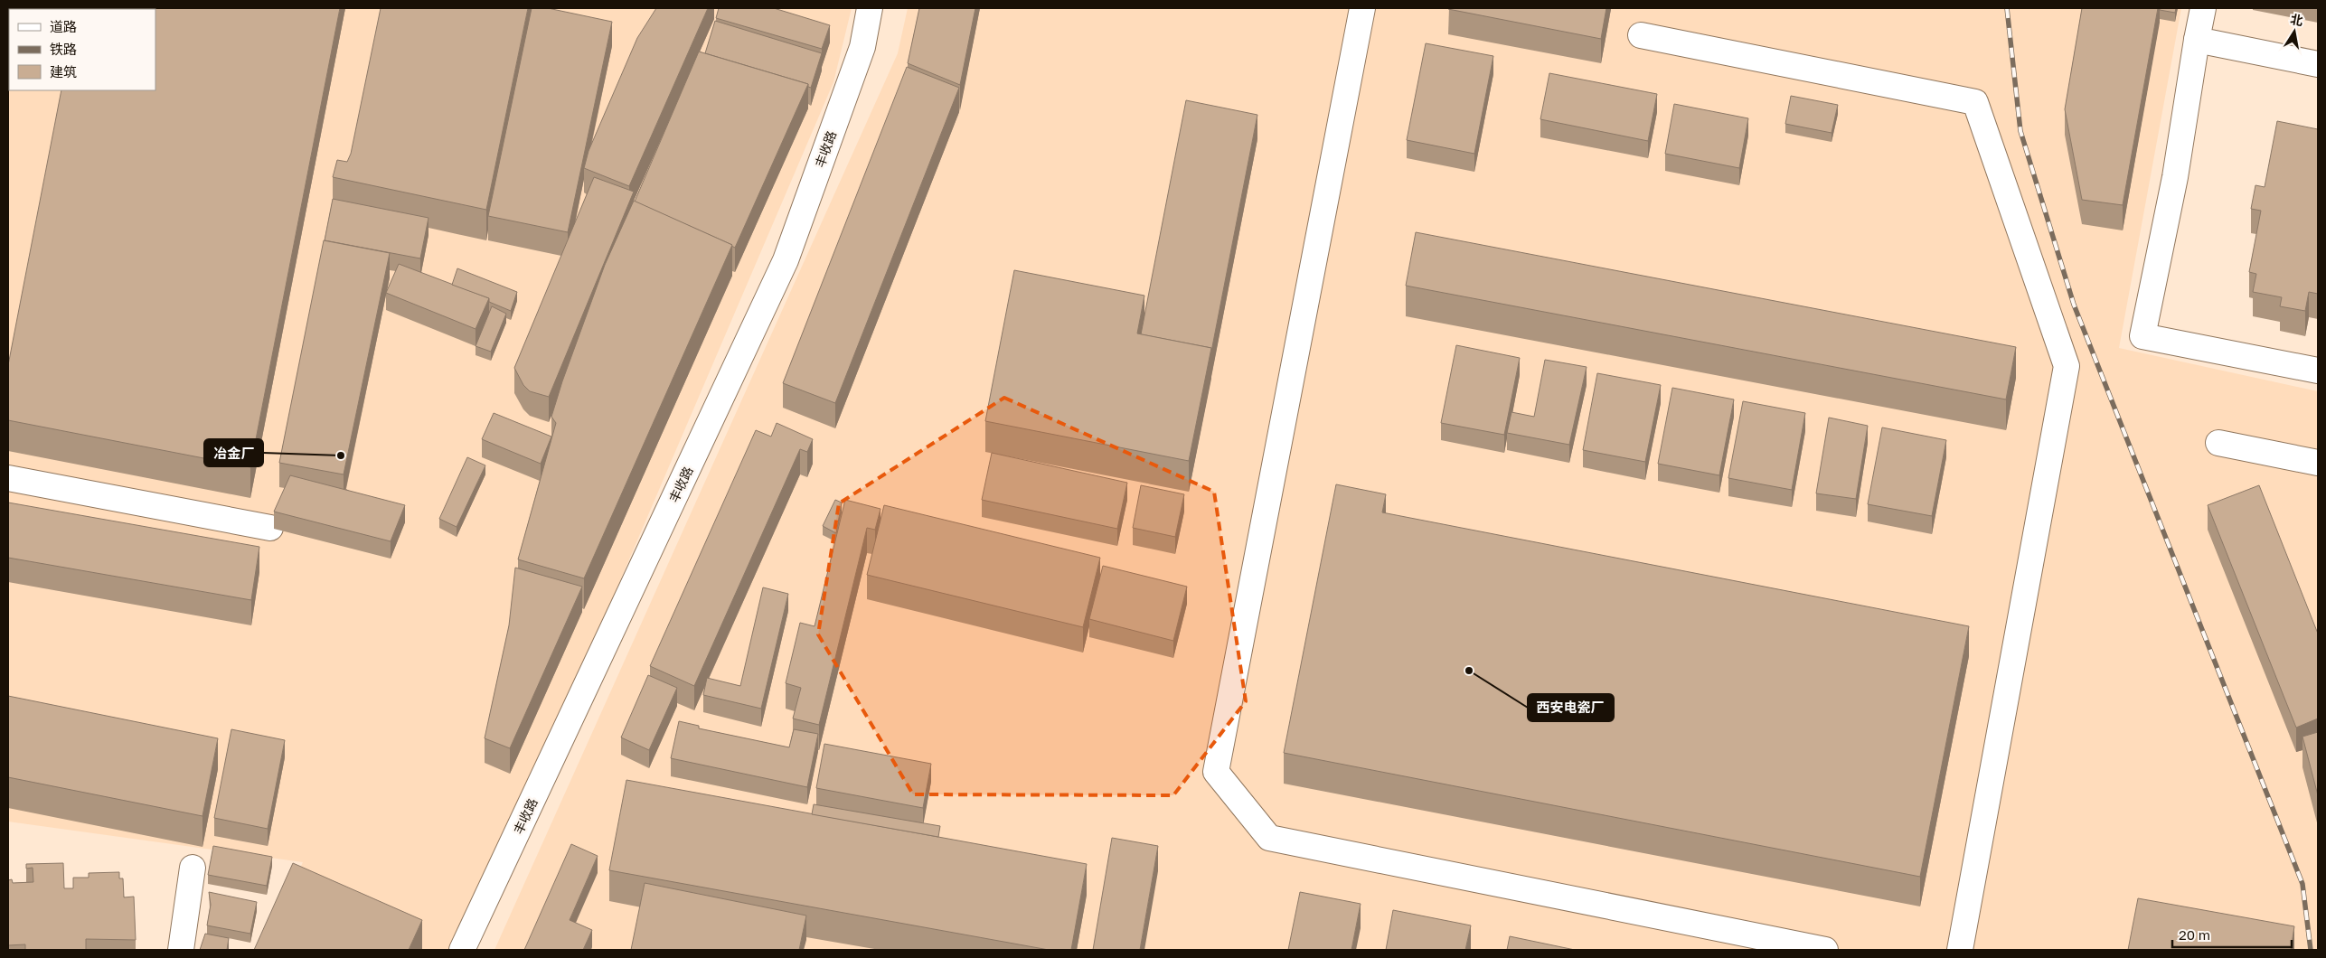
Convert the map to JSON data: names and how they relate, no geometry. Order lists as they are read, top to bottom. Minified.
{"streets":{"street":["丰收路"]},"places":["冶金厂","西安电瓷厂"],"legend":["道路","铁路","建筑"],"scale_bar":"20 m","north":"top"}
